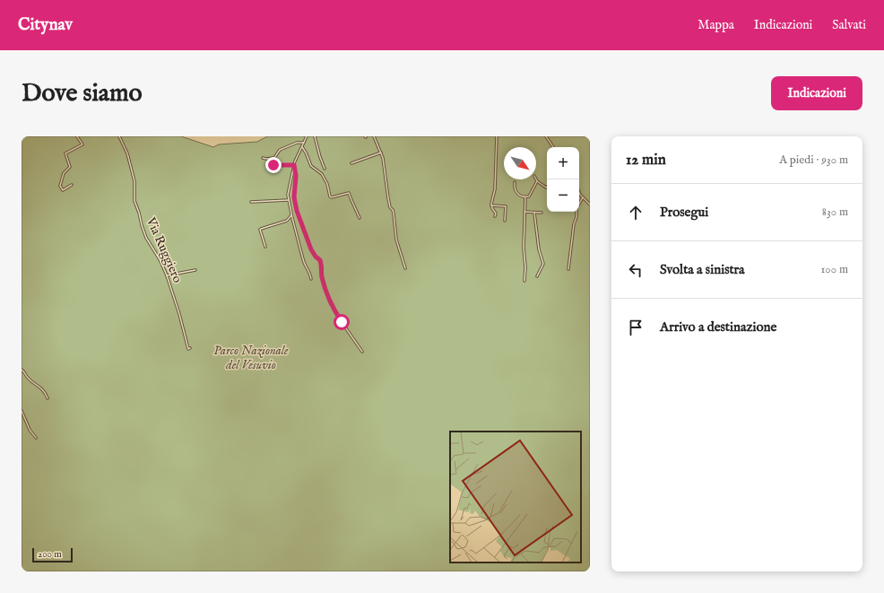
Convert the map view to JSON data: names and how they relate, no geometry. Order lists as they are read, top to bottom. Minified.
{"streets":{"street":["Via Ruggiero"]},"parks":["Parco Nazionale del Vesuvio"],"scale_bar":"200 m","north":"bottom right","page":{"header":"Citynav","nav":["Mappa","Indicazioni","Salvati"],"buttons":"Indicazioni","title":"Dove siamo","heading":["12 min","A piedi · 930 m"],"map_buttons":["+","−"],"list":[["Prosegui","830 m"],["Svolta a sinistra","100 m"],"Arrivo a destinazione"],"scale":"200 m"}}
